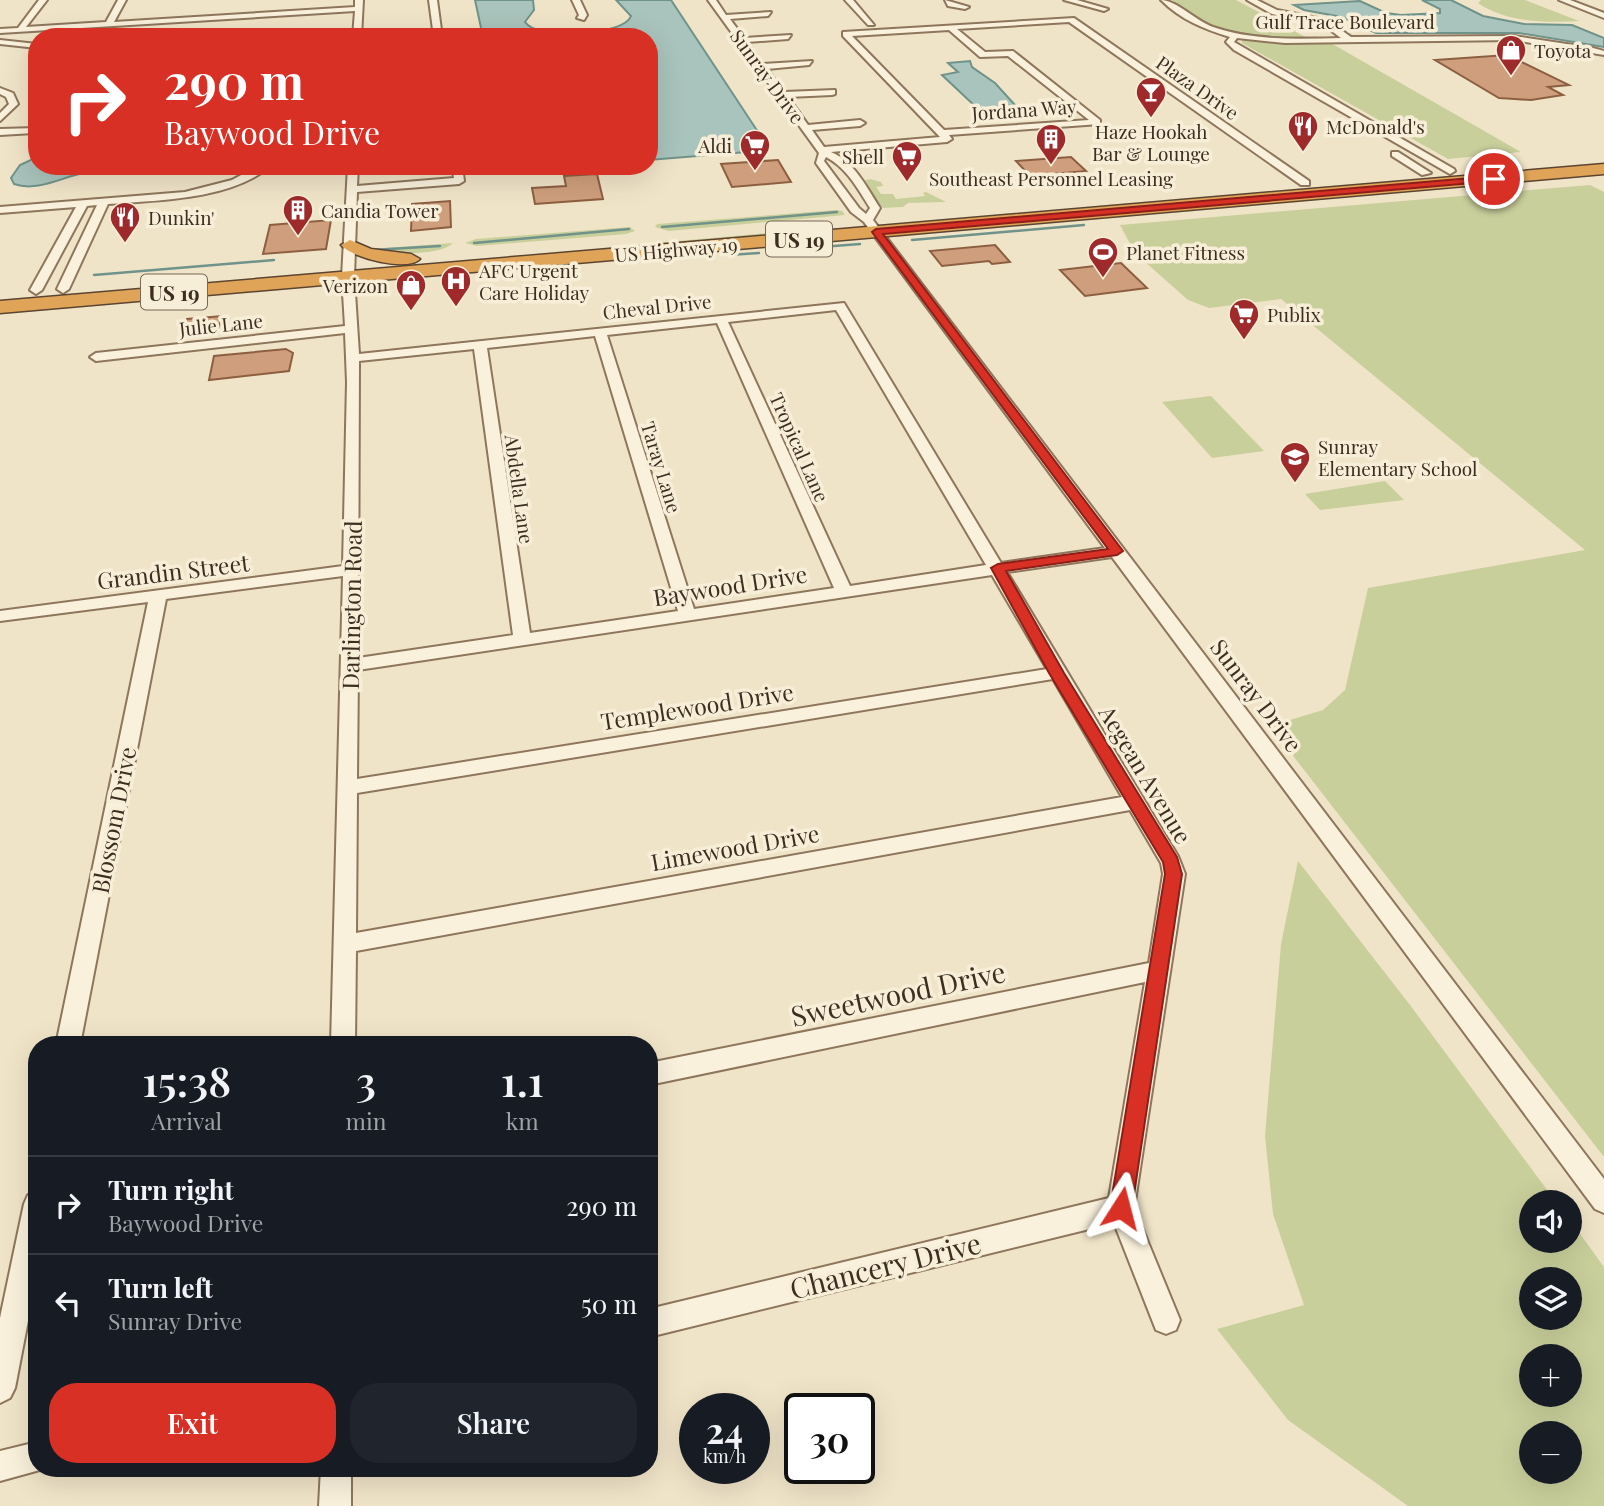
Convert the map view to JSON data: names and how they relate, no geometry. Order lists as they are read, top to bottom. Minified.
{"streets":{"highway":["US 19","US Highway 19"],"street":["Gulf Trace Boulevard","Sunray Drive","Plaza Drive","Jordana Way","Cheval Drive","Julie Lane","Tropical Lane","Taray Lane","Abdella Lane","Grandin Street","Baywood Drive","Darlington Road","Templewood Drive","Aegean Avenue","Blossom Drive","Limewood Drive","Sweetwood Drive","Chancery Drive"]},"crossings":[["Sunray Drive","Jordana Way"],["Sunray Drive","US Highway 19"],["Sunray Drive","Baywood Drive"],["Plaza Drive","Jordana Way"],["Plaza Drive","US Highway 19"],["US Highway 19","Darlington Road"],["Cheval Drive","Tropical Lane"],["Cheval Drive","Taray Lane"],["Cheval Drive","Abdella Lane"],["Cheval Drive","Darlington Road"],["Cheval Drive","Aegean Avenue"],["Julie Lane","Darlington Road"],["Tropical Lane","Baywood Drive"],["Taray Lane","Baywood Drive"],["Abdella Lane","Baywood Drive"],["Grandin Street","Darlington Road"],["Grandin Street","Blossom Drive"],["Baywood Drive","Darlington Road"],["Baywood Drive","Aegean Avenue"],["Darlington Road","Templewood Drive"],["Darlington Road","Limewood Drive"],["Templewood Drive","Aegean Avenue"],["Aegean Avenue","Limewood Drive"],["Aegean Avenue","Sweetwood Drive"],["Aegean Avenue","Chancery Drive"]],"places":{"shop":["Toyota","Verizon"],"bar":["Haze Hookah Bar & Lounge"],"restaurant":["McDonald's","Dunkin'"],"building":["Southeast Personnel Leasing","Candia Tower"],"supermarket":["Aldi","Shell","Publix"],"sports":["Planet Fitness"],"hospital":["AFC Urgent Care Holiday"],"school or university":["Sunray Elementary School"]},"page":{"turn":["290 m","Baywood Drive"],"eta":["15:38","Arrival","3","min","1.1","km"],"list":[{"name":"Turn right","note":"Baywood Drive","value":"290 m"},{"name":"Turn left","note":"Sunray Drive","value":"50 m"}],"map_buttons":["+","−"],"buttons":["Exit","Share"],"speed":"24 km/h","limit":"30"}}
